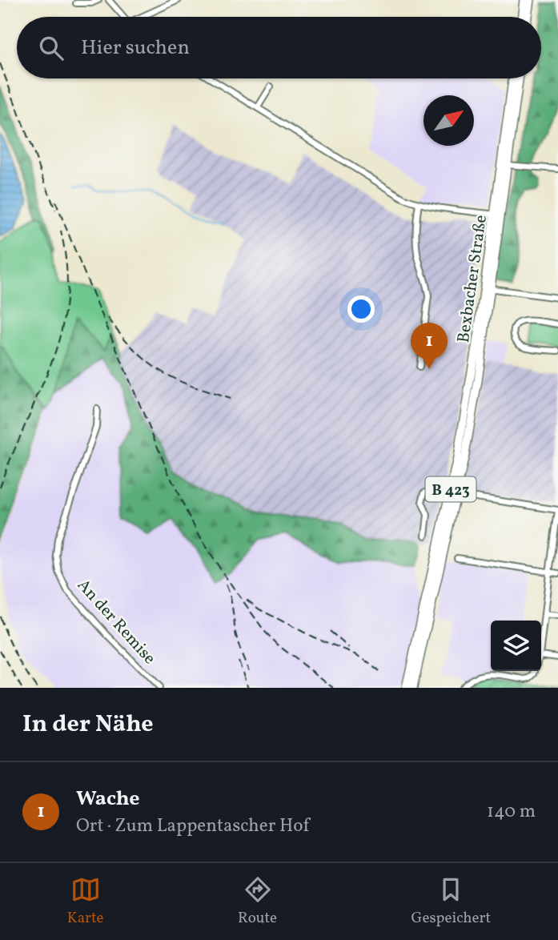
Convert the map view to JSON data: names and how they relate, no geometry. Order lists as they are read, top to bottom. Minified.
{"streets":{"main road":["Bexbacher Straße","B 423"],"street":["An der Remise"]},"north":"top right","page":{"search":"Hier suchen","pins":"1","heading":"In der Nähe","list":[{"mark":"1","name":"Wache","note":"Ort · Zum Lappentascher Hof","value":"140 m"}],"nav":["Karte","Route","Gespeichert"]}}
